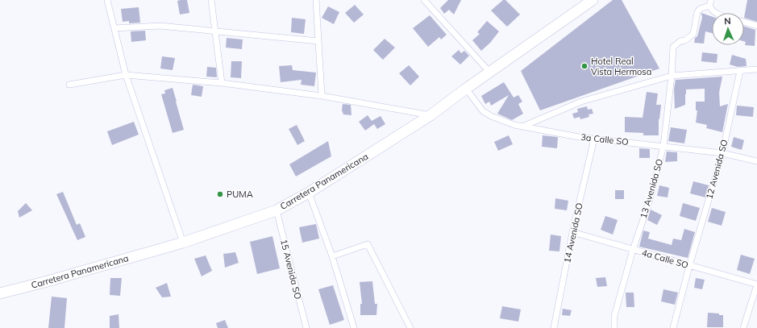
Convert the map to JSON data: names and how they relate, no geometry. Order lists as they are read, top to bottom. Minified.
{"streets":{"highway":["Carretera Panamericana"],"street":["3a Calle SO","12 Avenida SO","13 Avenida SO","14 Avenida SO","4a Calle SO","15 Avenida SO"]},"crossings":[["3a Calle SO","12 Avenida SO"],["3a Calle SO","Carretera Panamericana"],["3a Calle SO","13 Avenida SO"],["3a Calle SO","14 Avenida SO"],["12 Avenida SO","4a Calle SO"],["Carretera Panamericana","15 Avenida SO"],["13 Avenida SO","4a Calle SO"],["14 Avenida SO","4a Calle SO"]],"places":["Hotel Real Vista Hermosa","PUMA"],"north":"top"}
